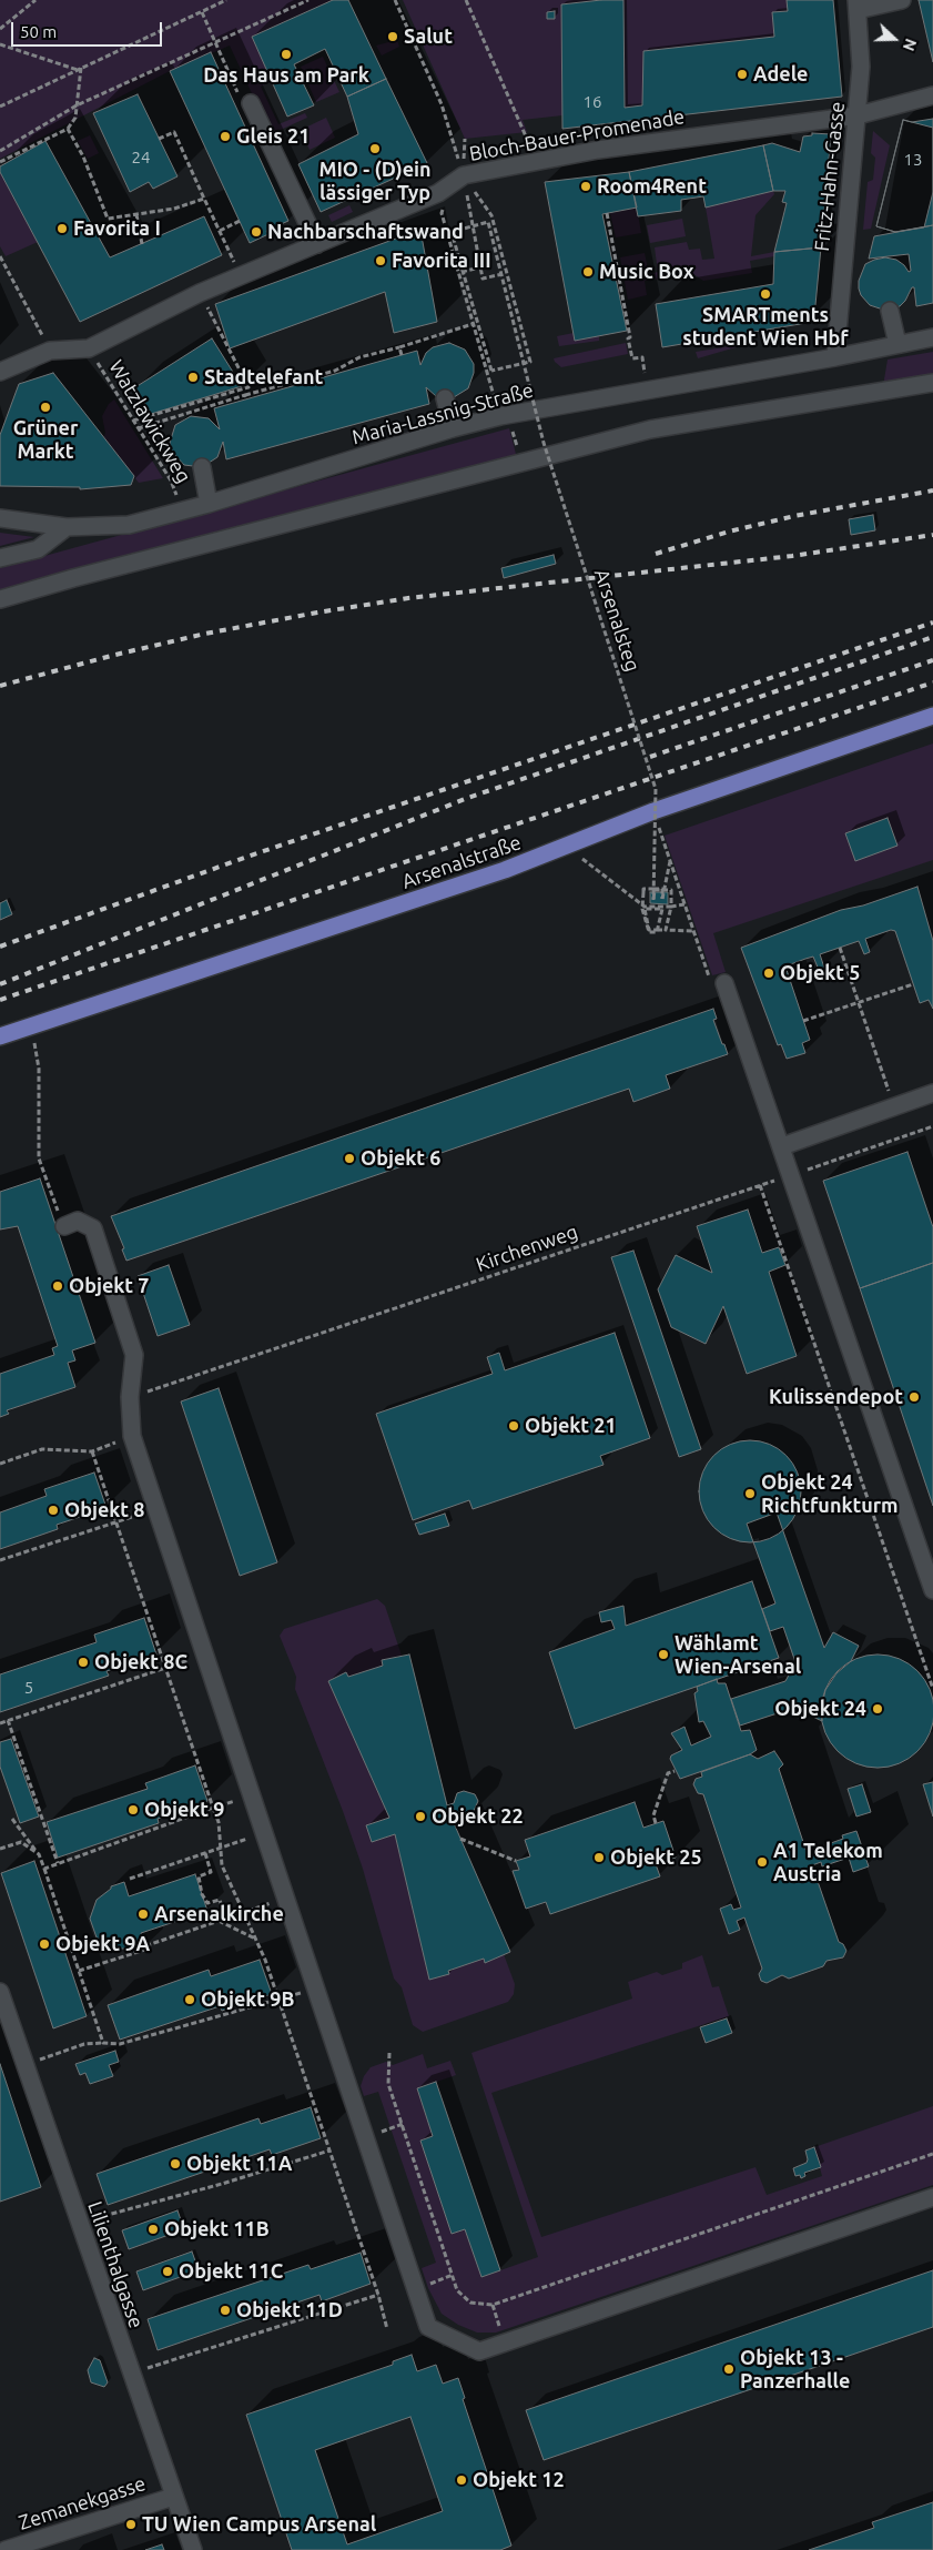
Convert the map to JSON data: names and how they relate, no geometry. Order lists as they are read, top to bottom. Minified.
{"streets":{"main road":["Arsenalstraße"],"street":["Bloch-Bauer-Promenade","Fritz-Hahn-Gasse","Maria-Lassnig-Straße","Lilienthalgasse","Zemanekgasse"],"path":["Watzlawickweg","Arsenalsteg","Kirchenweg"]},"crossings":[["Bloch-Bauer-Promenade","Fritz-Hahn-Gasse"],["Bloch-Bauer-Promenade","Watzlawickweg"],["Bloch-Bauer-Promenade","Arsenalsteg"],["Fritz-Hahn-Gasse","Maria-Lassnig-Straße"],["Maria-Lassnig-Straße","Watzlawickweg"],["Lilienthalgasse","Zemanekgasse"]],"places":["Salut","Das Haus am Park","Adele","Gleis 21","MIO - (D)ein lässiger Typ","Room4Rent","Favorita I","Nachbarschaftswand","Favorita III","Music Box","SMARTments student Wien Hbf","Stadtelefant","Grüner Markt","Objekt 5","Objekt 6","Objekt 7","Kulissendepot","Objekt 21","Objekt 24 Richtfunkturm","Objekt 8","Wählamt Wien-Arsenal","Objekt 8C","Objekt 24","Objekt 9","Objekt 22","Objekt 25","A1 Telekom Austria","Arsenalkirche","Objekt 9A","Objekt 9B","Objekt 11A","Objekt 11B","Objekt 11C","Objekt 11D","Objekt 13 - Panzerhalle","Objekt 12","TU Wien Campus Arsenal"],"house_numbers":["16","24","13","5"],"scale_bar":"50 m","north":"right"}
